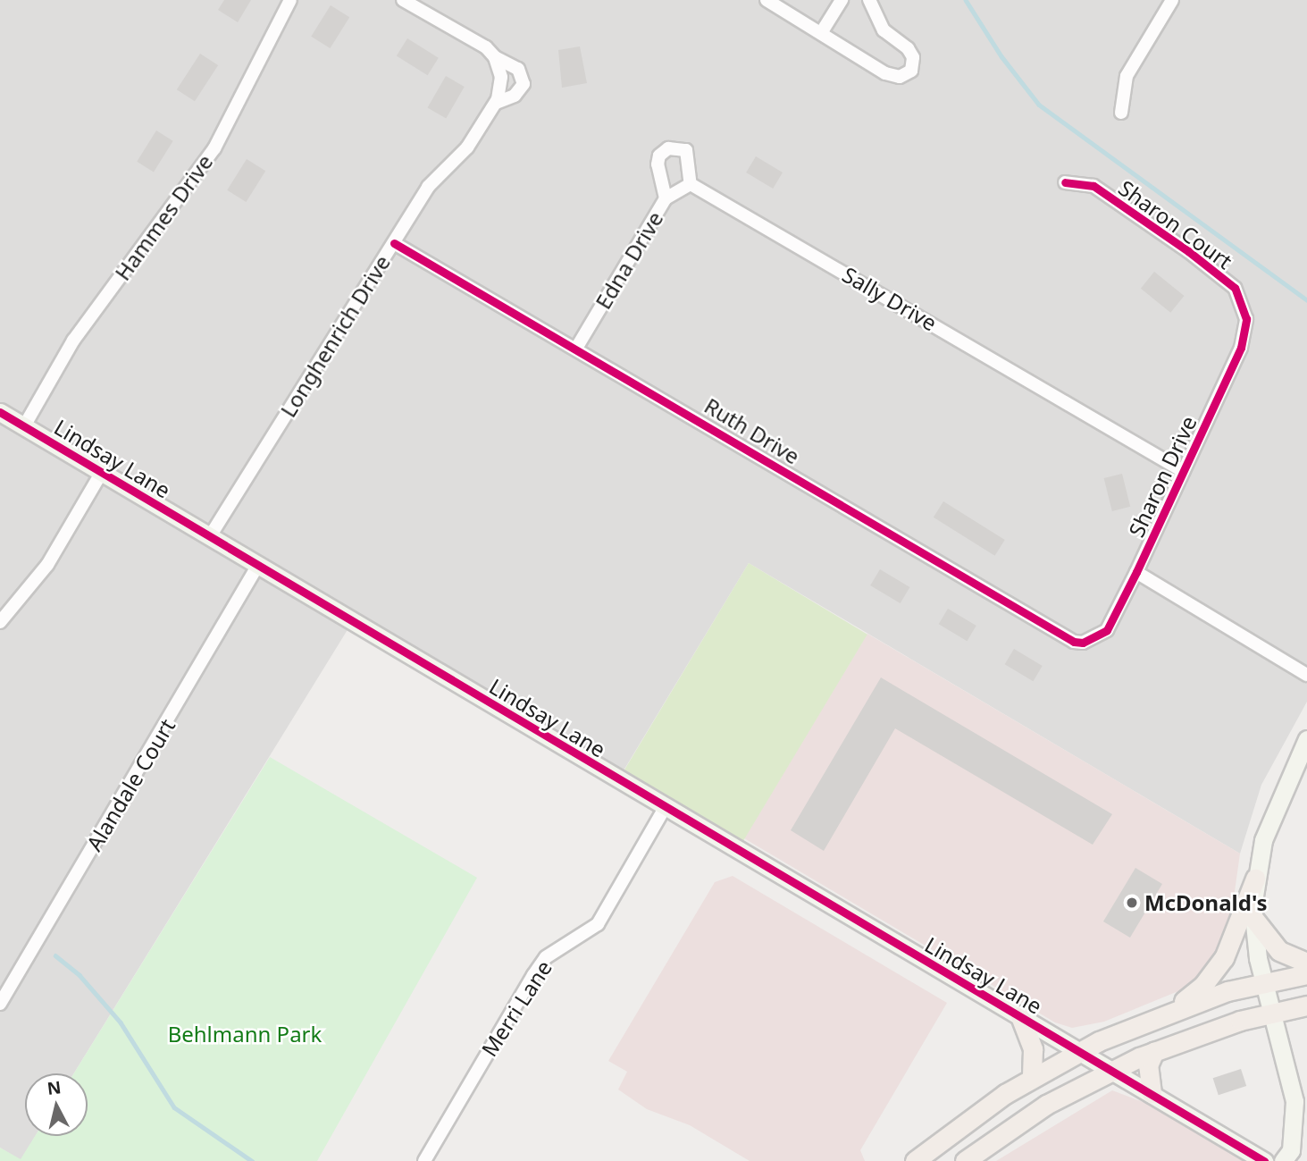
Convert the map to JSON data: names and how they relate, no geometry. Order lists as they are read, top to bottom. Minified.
{"streets":{"street":["Hammes Drive","Sharon Court","Edna Drive","Sally Drive","Longhenrich Drive","Ruth Drive","Lindsay Lane","Sharon Drive","Alandale Court","Merri Lane"]},"crossings":[["Hammes Drive","Lindsay Lane"],["Sharon Court","Sharon Drive"],["Edna Drive","Sally Drive"],["Edna Drive","Ruth Drive"],["Sally Drive","Sharon Drive"],["Longhenrich Drive","Ruth Drive"],["Longhenrich Drive","Lindsay Lane"],["Ruth Drive","Sharon Drive"],["Lindsay Lane","Alandale Court"],["Lindsay Lane","Merri Lane"]],"parks":["Behlmann Park"],"places":["McDonald's"],"north":"top"}
